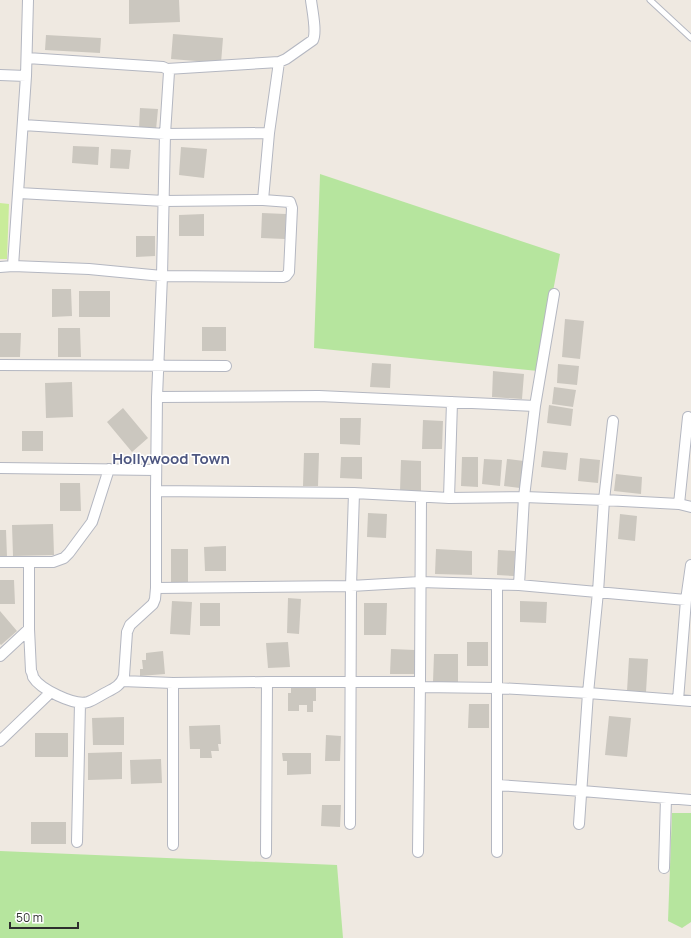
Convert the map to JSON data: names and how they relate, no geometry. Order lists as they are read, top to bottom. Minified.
{"districts":["Hollywood Town"],"scale_bar":"50 m"}
